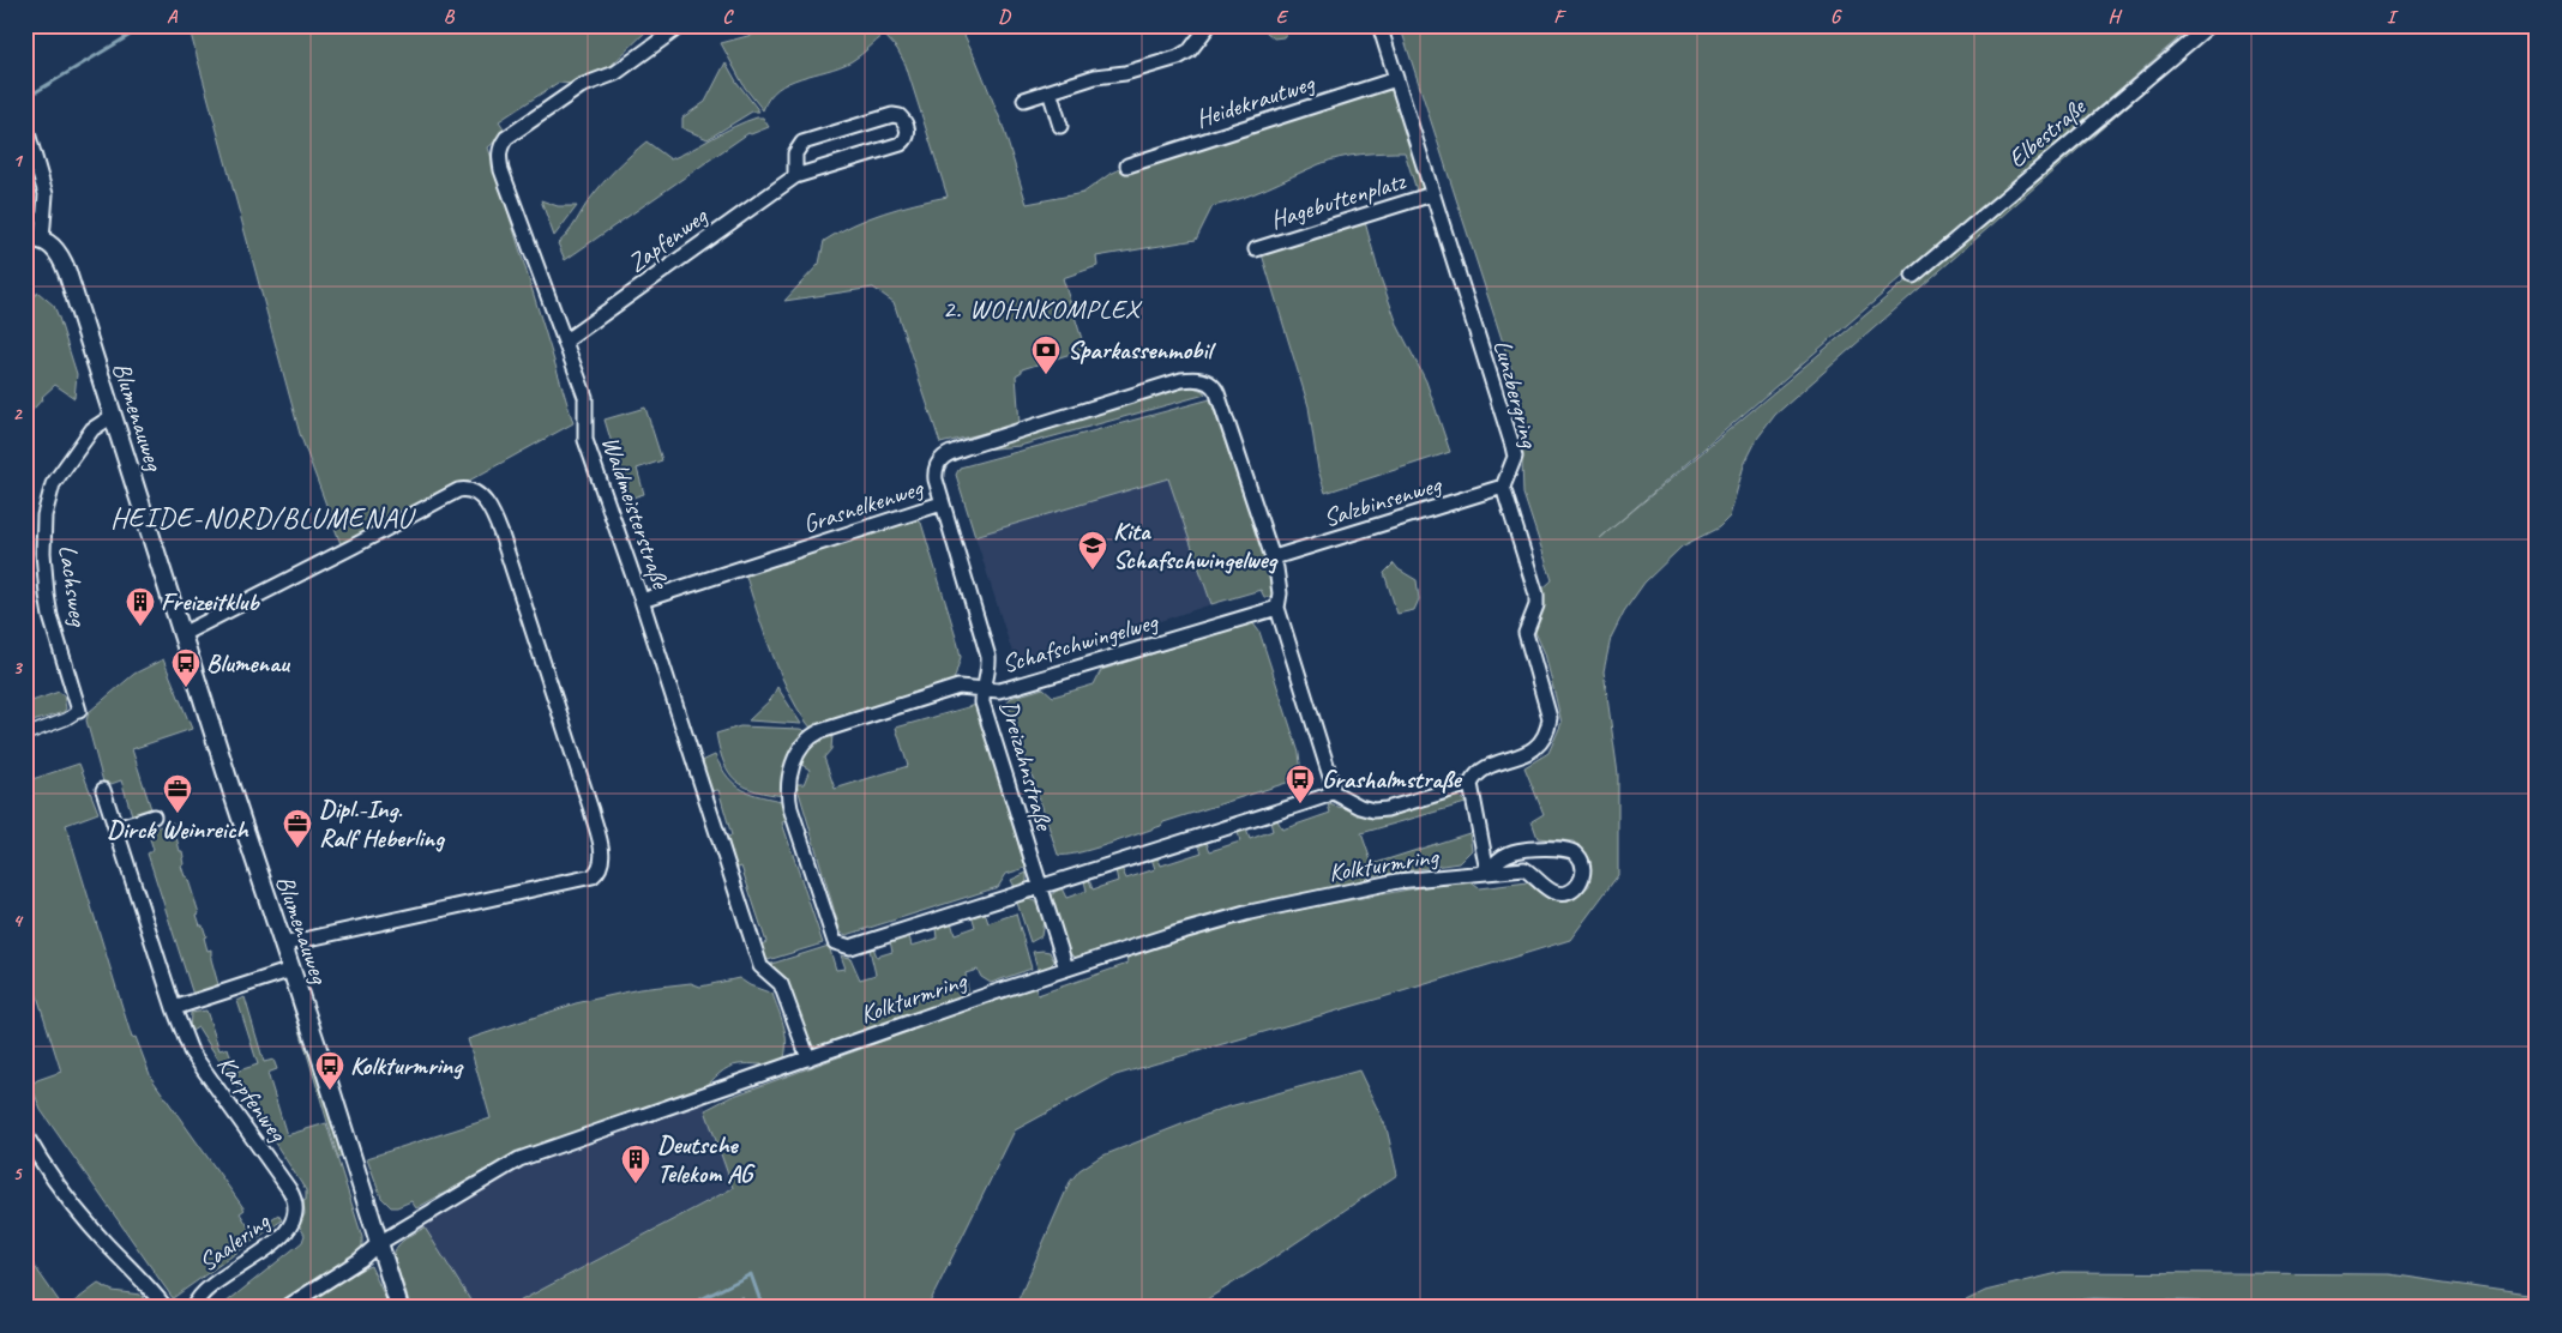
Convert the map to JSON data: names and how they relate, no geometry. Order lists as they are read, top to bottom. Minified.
{"streets":{"street":["Heidekrautweg","Elbestraße","Hagebuttenplatz","Zapfenweg","Lunzbergring","Blumenauweg","Salzbinsenweg","Grasnelkenweg","Waldmeisterstraße","Lachsweg","Schafschwingelweg","Dreizahnstraße","Kolkturmring","Karpfenweg","Saalering"]},"crossings":[["Heidekrautweg","Lunzbergring"],["Hagebuttenplatz","Lunzbergring"],["Zapfenweg","Waldmeisterstraße"],["Lunzbergring","Salzbinsenweg"],["Blumenauweg","Lachsweg"],["Blumenauweg","Kolkturmring"],["Salzbinsenweg","Grasnelkenweg"],["Grasnelkenweg","Waldmeisterstraße"],["Grasnelkenweg","Dreizahnstraße"],["Waldmeisterstraße","Kolkturmring"],["Schafschwingelweg","Dreizahnstraße"],["Dreizahnstraße","Kolkturmring"],["Karpfenweg","Saalering"]],"districts":["2. WOHNKOMPLEX","HEIDE-NORD/BLUMENAU"],"places":{"bank":["Sparkassenmobil"],"school or university":["Kita Schafschwingelweg"],"building":["Freizeitklub","Deutsche Telekom AG"],"bus stop":["Blumenau","Grashalmstraße","Kolkturmring"],"office":["Dirck Weinreich","Dipl.-Ing. Ralf Heberling"]},"grid":{"columns":["A","B","C","D","E","F","G","H","I"],"rows":["1","2","3","4","5"]}}
